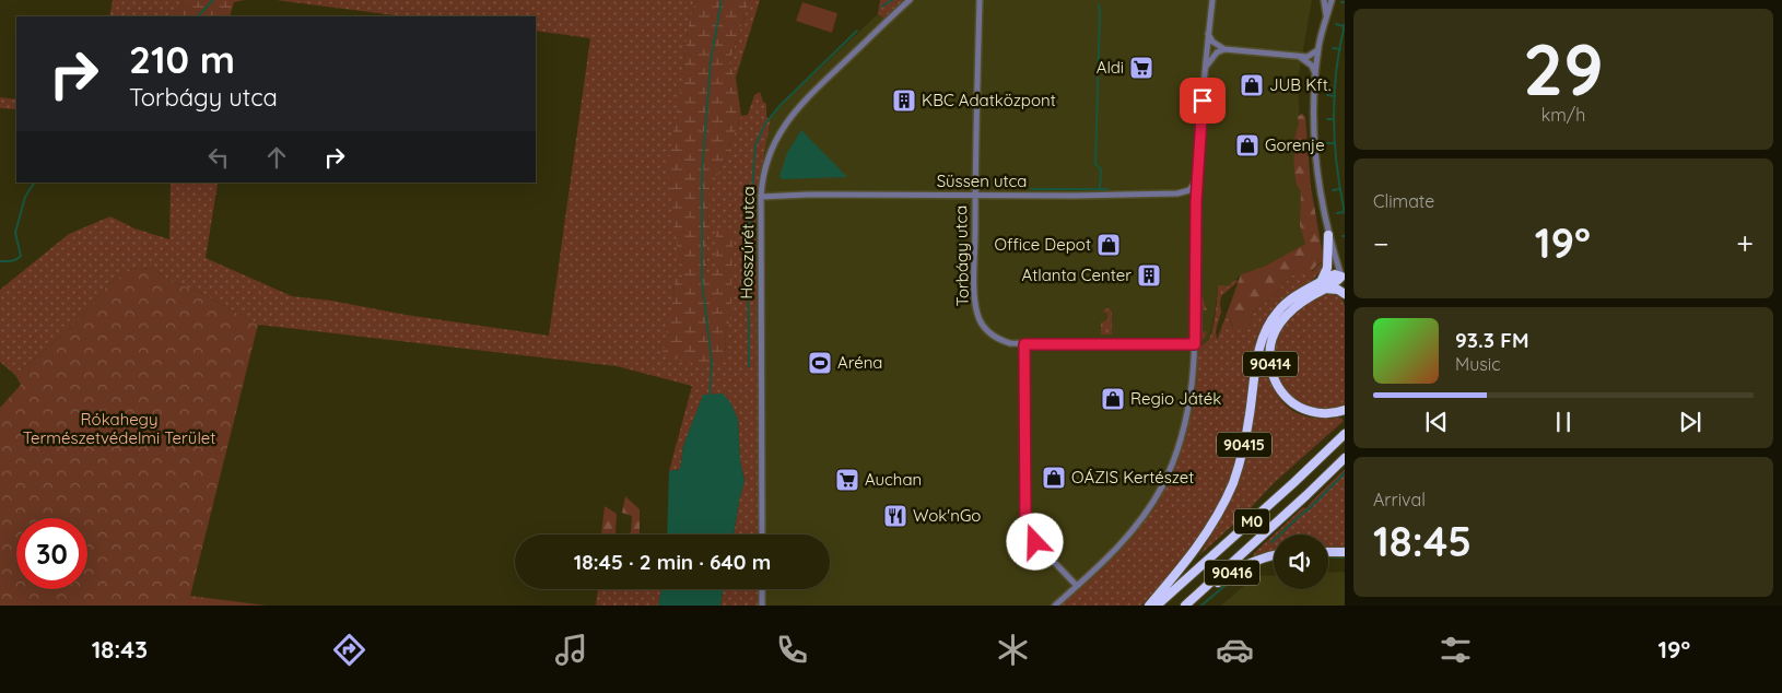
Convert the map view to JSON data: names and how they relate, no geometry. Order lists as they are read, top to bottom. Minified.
{"streets":{"highway":["90414","90415","M0","90416"],"street":["Süssen utca","Hosszúrét utca","Torbágy utca"]},"crossings":[["Süssen utca","Hosszúrét utca"],["Süssen utca","Torbágy utca"],["90414","90415"],["M0","90416"]],"parks":["Rókahegy Természetvédelmi Terület"],"places":{"supermarket":["Aldi","Auchan"],"shop":["JUB Kft.","Gorenje","Office Depot","Regio Játék","OÁZIS Kertészet"],"building":["KBC Adatközpont","Atlanta Center"],"sports":["Aréna"],"restaurant":["Wok'nGo"]},"page":{"tile":[["29","km/h"],"Climate",["Arrival","18:45"]],"turn":["210 m","Torbágy utca"],"heat":["−","19°","+"],"song":["93.3 FM","Music"],"limit":"30","trip":"18:45 · 2 min · 640 m","tabs":["18:43","19°"]}}
